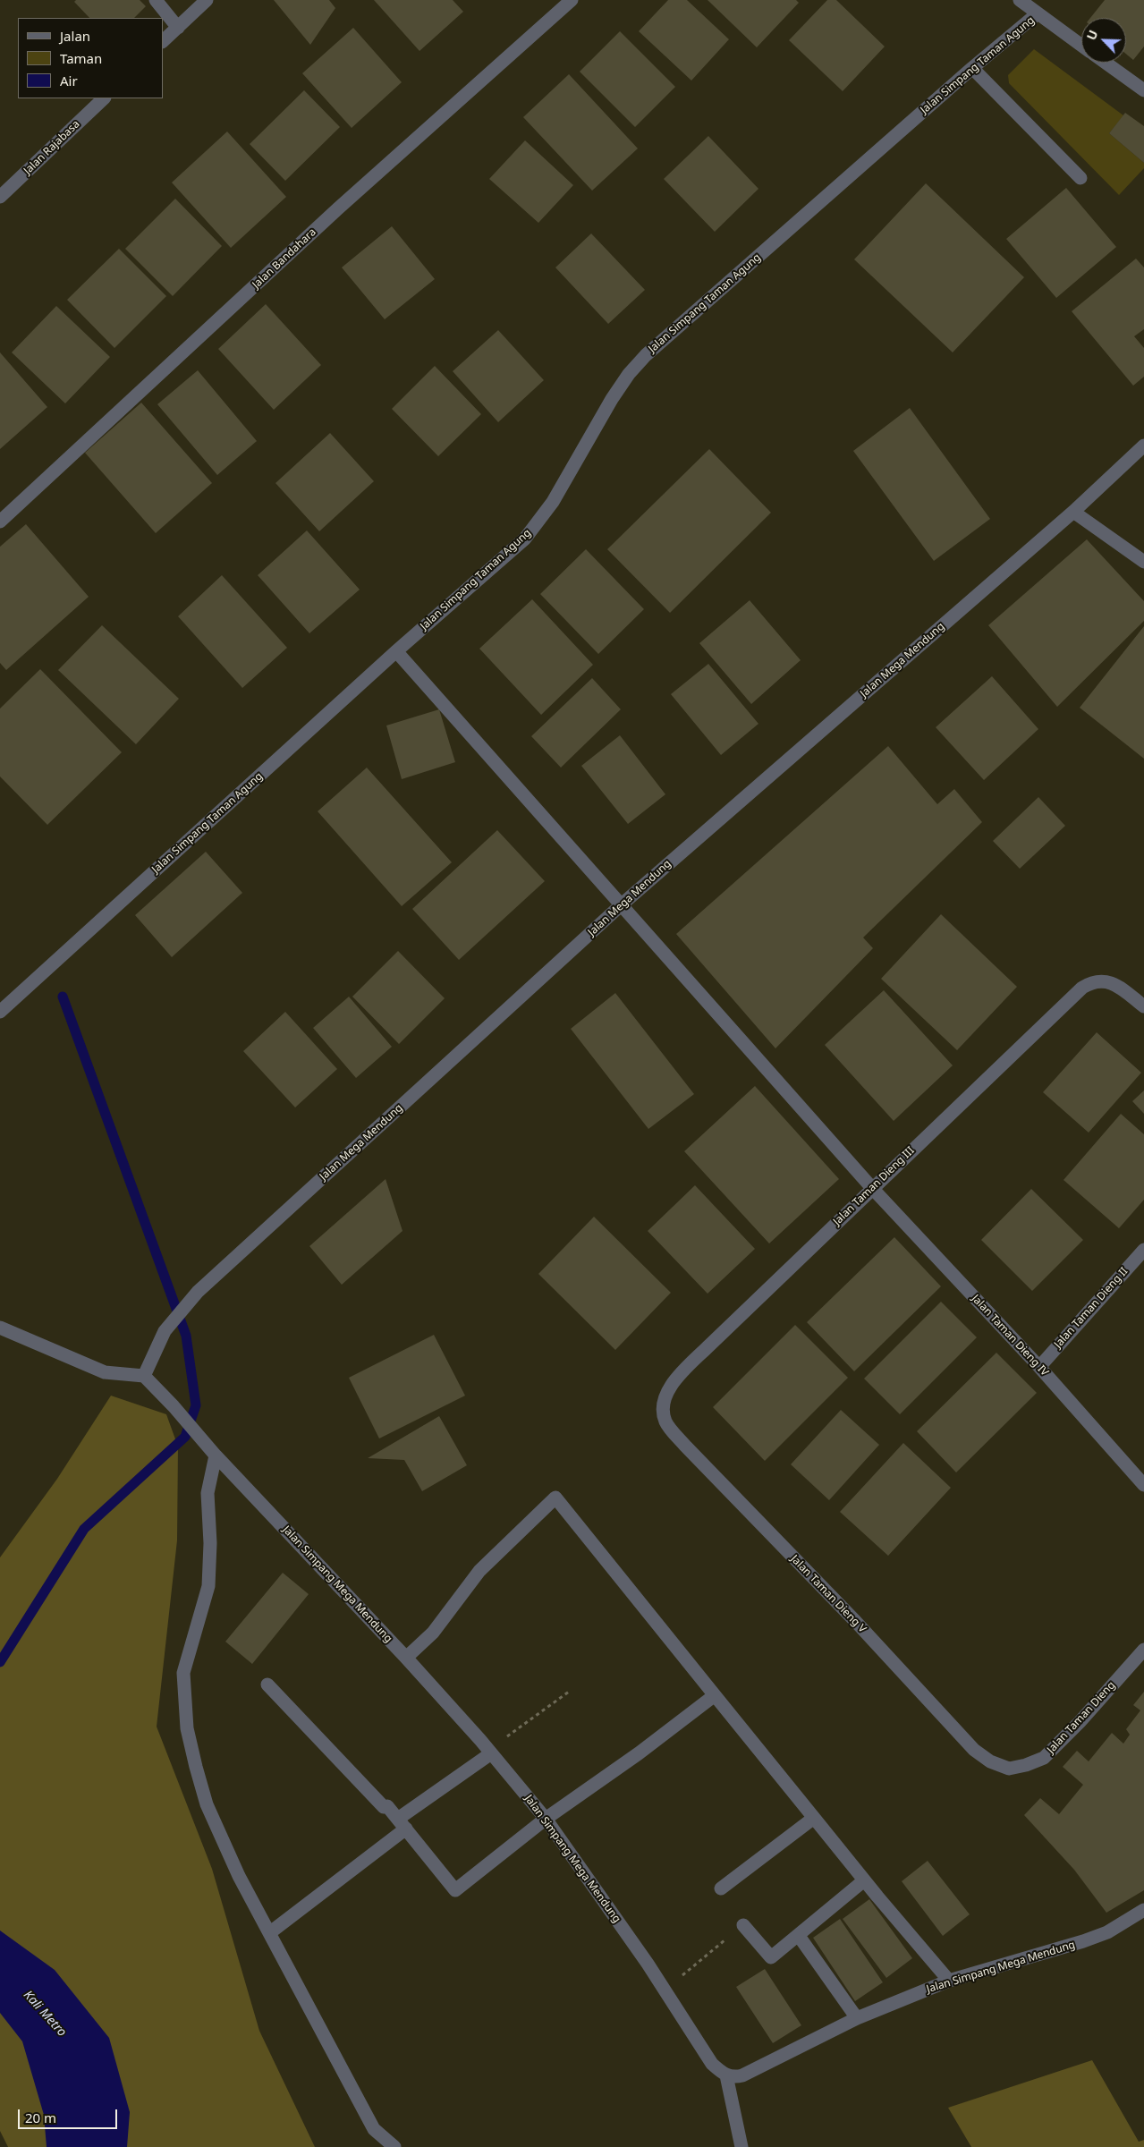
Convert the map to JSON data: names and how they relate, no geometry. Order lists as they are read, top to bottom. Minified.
{"streets":{"street":["Jalan Simpang Taman Agung","Jalan Rajabasa","Jalan Bandahara","Jalan Mega Mendung","Jalan Taman Dieng III","Jalan Taman Dieng II","Jalan Taman Dieng IV","Jalan Simpang Mega Mendung","Jalan Taman Dieng V","Jalan Taman Dieng"]},"crossings":[["Jalan Simpang Taman Agung","Jalan Taman Dieng IV"],["Jalan Mega Mendung","Jalan Taman Dieng IV"],["Jalan Mega Mendung","Jalan Simpang Mega Mendung"],["Jalan Taman Dieng III","Jalan Taman Dieng IV"],["Jalan Taman Dieng III","Jalan Taman Dieng V"],["Jalan Taman Dieng II","Jalan Taman Dieng IV"],["Jalan Taman Dieng V","Jalan Taman Dieng"]],"water":["Kali Metro"],"legend":["Jalan","Taman","Air"],"scale_bar":"20 m","north":"top left"}
